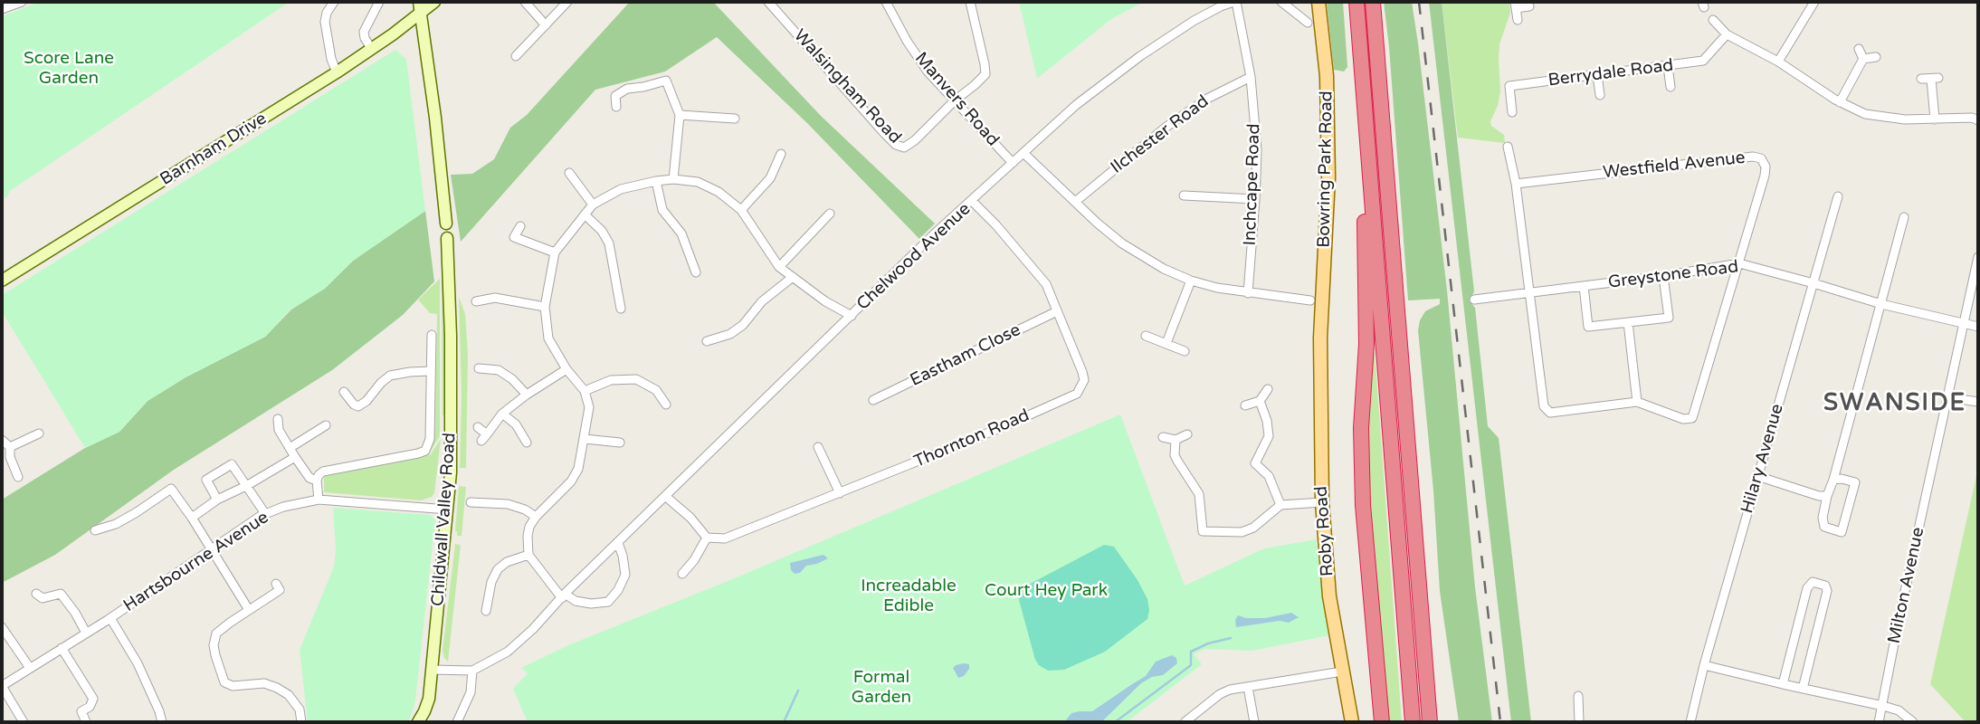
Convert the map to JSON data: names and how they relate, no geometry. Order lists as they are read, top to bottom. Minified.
{"streets":{"main road":["Barnham Drive","Bowring Park Road","Childwall Valley Road","Roby Road"],"street":["Berrydale Road","Walsingham Road","Manvers Road","Ilchester Road","Westfield Avenue","Inchcape Road","Chelwood Avenue","Greystone Road","Eastham Close","Thornton Road","Hilary Avenue","Hartsbourne Avenue","Milton Avenue"]},"crossings":[["Walsingham Road","Manvers Road"],["Manvers Road","Chelwood Avenue"],["Ilchester Road","Inchcape Road"],["Westfield Avenue","Greystone Road"],["Bowring Park Road","Roby Road"],["Inchcape Road","Chelwood Avenue"],["Chelwood Avenue","Thornton Road"],["Chelwood Avenue","Childwall Valley Road"],["Greystone Road","Hilary Avenue"],["Greystone Road","Milton Avenue"],["Eastham Close","Thornton Road"],["Childwall Valley Road","Hartsbourne Avenue"]],"districts":["SWANSIDE"],"parks":["Score Lane Garden","Increadable Edible","Court Hey Park","Formal Garden"]}
